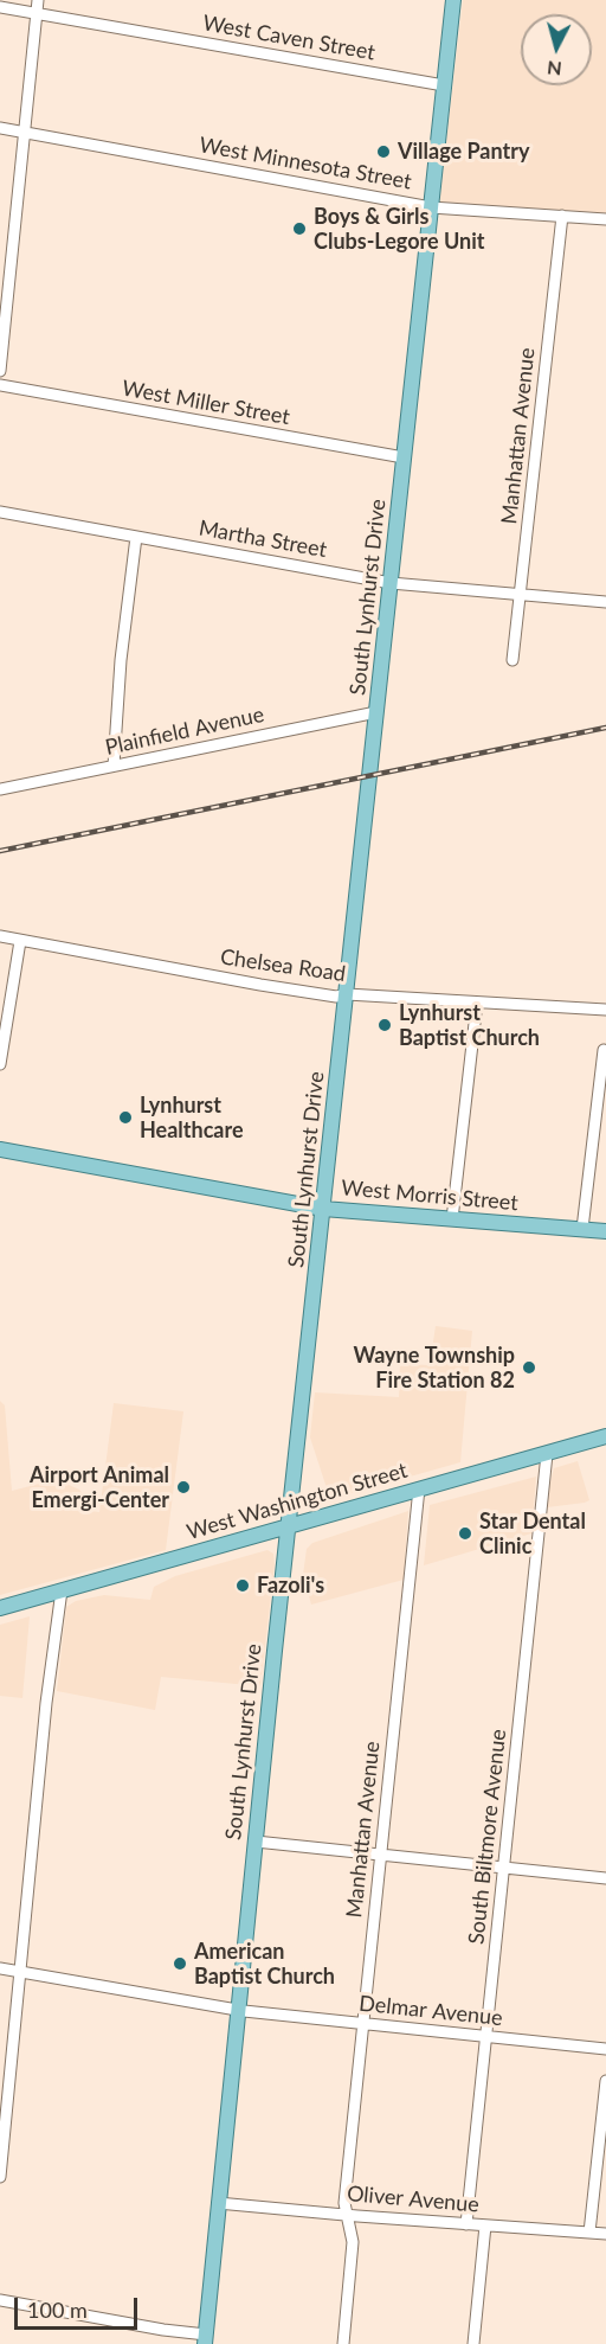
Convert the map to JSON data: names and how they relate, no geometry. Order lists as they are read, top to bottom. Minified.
{"streets":{"main road":["South Lynhurst Drive","West Morris Street","West Washington Street"],"street":["West Caven Street","West Minnesota Street","West Miller Street","Manhattan Avenue","Martha Street","Plainfield Avenue","Chelsea Road","South Biltmore Avenue","Delmar Avenue","Oliver Avenue"]},"crossings":[["West Caven Street","South Lynhurst Drive"],["West Minnesota Street","Manhattan Avenue"],["West Minnesota Street","South Lynhurst Drive"],["West Miller Street","South Lynhurst Drive"],["Manhattan Avenue","Martha Street"],["Manhattan Avenue","West Washington Street"],["Manhattan Avenue","Delmar Avenue"],["Manhattan Avenue","Oliver Avenue"],["Martha Street","South Lynhurst Drive"],["South Lynhurst Drive","Plainfield Avenue"],["South Lynhurst Drive","Chelsea Road"],["South Lynhurst Drive","West Morris Street"],["South Lynhurst Drive","West Washington Street"],["South Lynhurst Drive","Delmar Avenue"],["South Lynhurst Drive","Oliver Avenue"],["West Washington Street","South Biltmore Avenue"],["South Biltmore Avenue","Delmar Avenue"],["South Biltmore Avenue","Oliver Avenue"]],"places":["Village Pantry","Boys & Girls Clubs-Legore Unit","Lynhurst Baptist Church","Lynhurst Healthcare","Wayne Township Fire Station 82","Airport Animal Emergi-Center","Star Dental Clinic","Fazoli's","American Baptist Church"],"scale_bar":"100 m","north":"bottom"}
